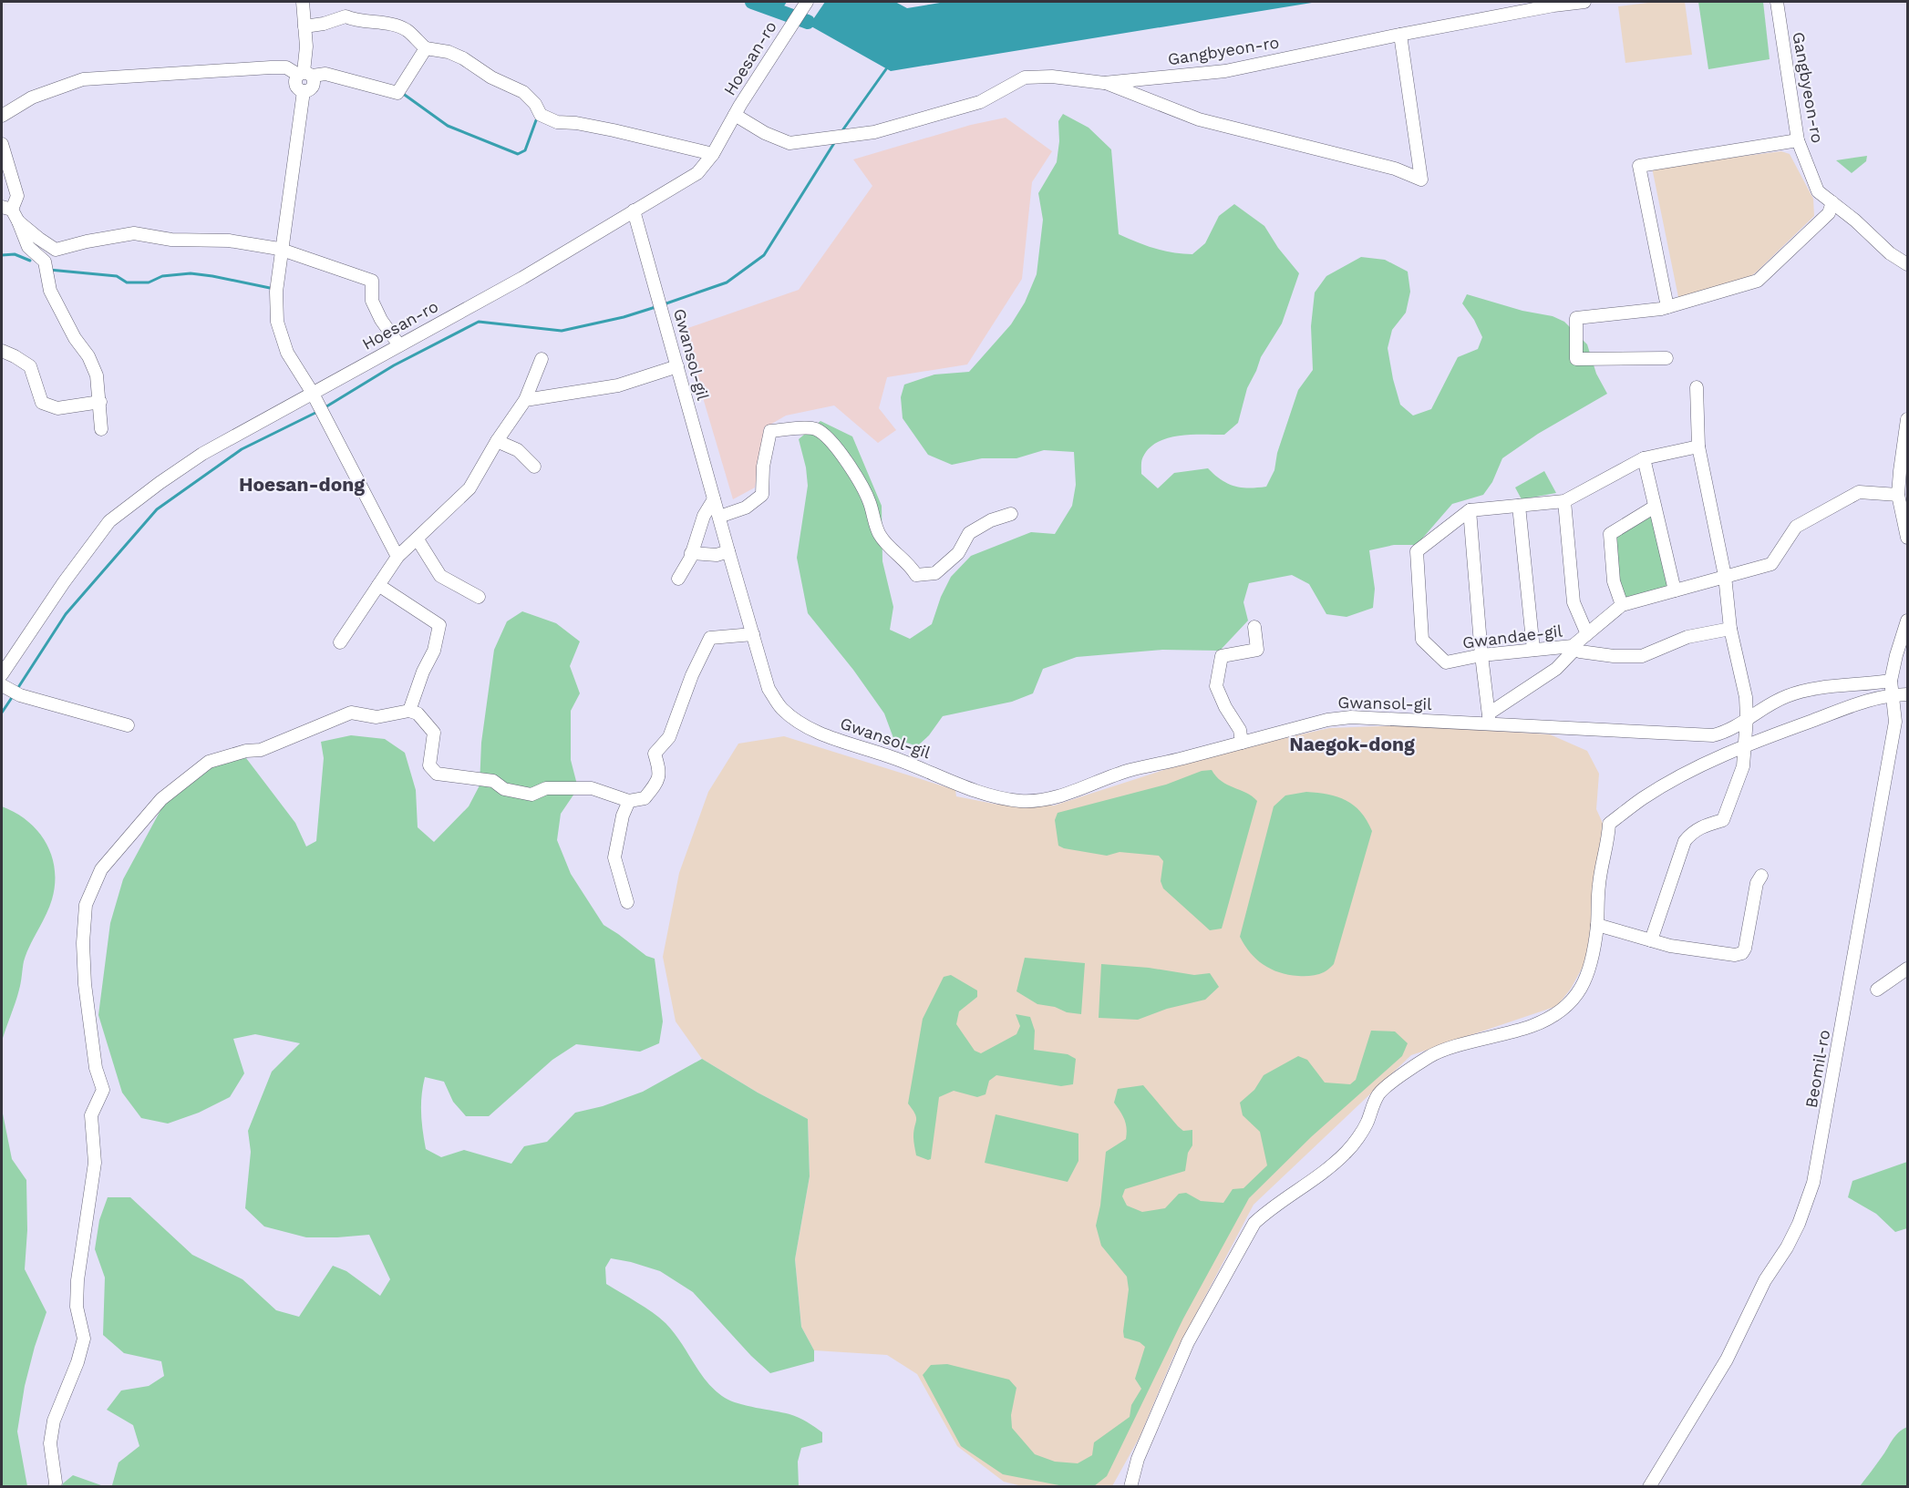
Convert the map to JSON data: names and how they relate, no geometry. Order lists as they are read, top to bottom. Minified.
{"streets":{"street":["Gangbyeon-ro","Hoesan-ro","Gwansol-gil","Gwandae-gil","Beomil-ro"]},"crossings":[["Gangbyeon-ro","Hoesan-ro"],["Hoesan-ro","Gwansol-gil"],["Gwansol-gil","Beomil-ro"]],"districts":["Hoesan-dong","Naegok-dong"]}
